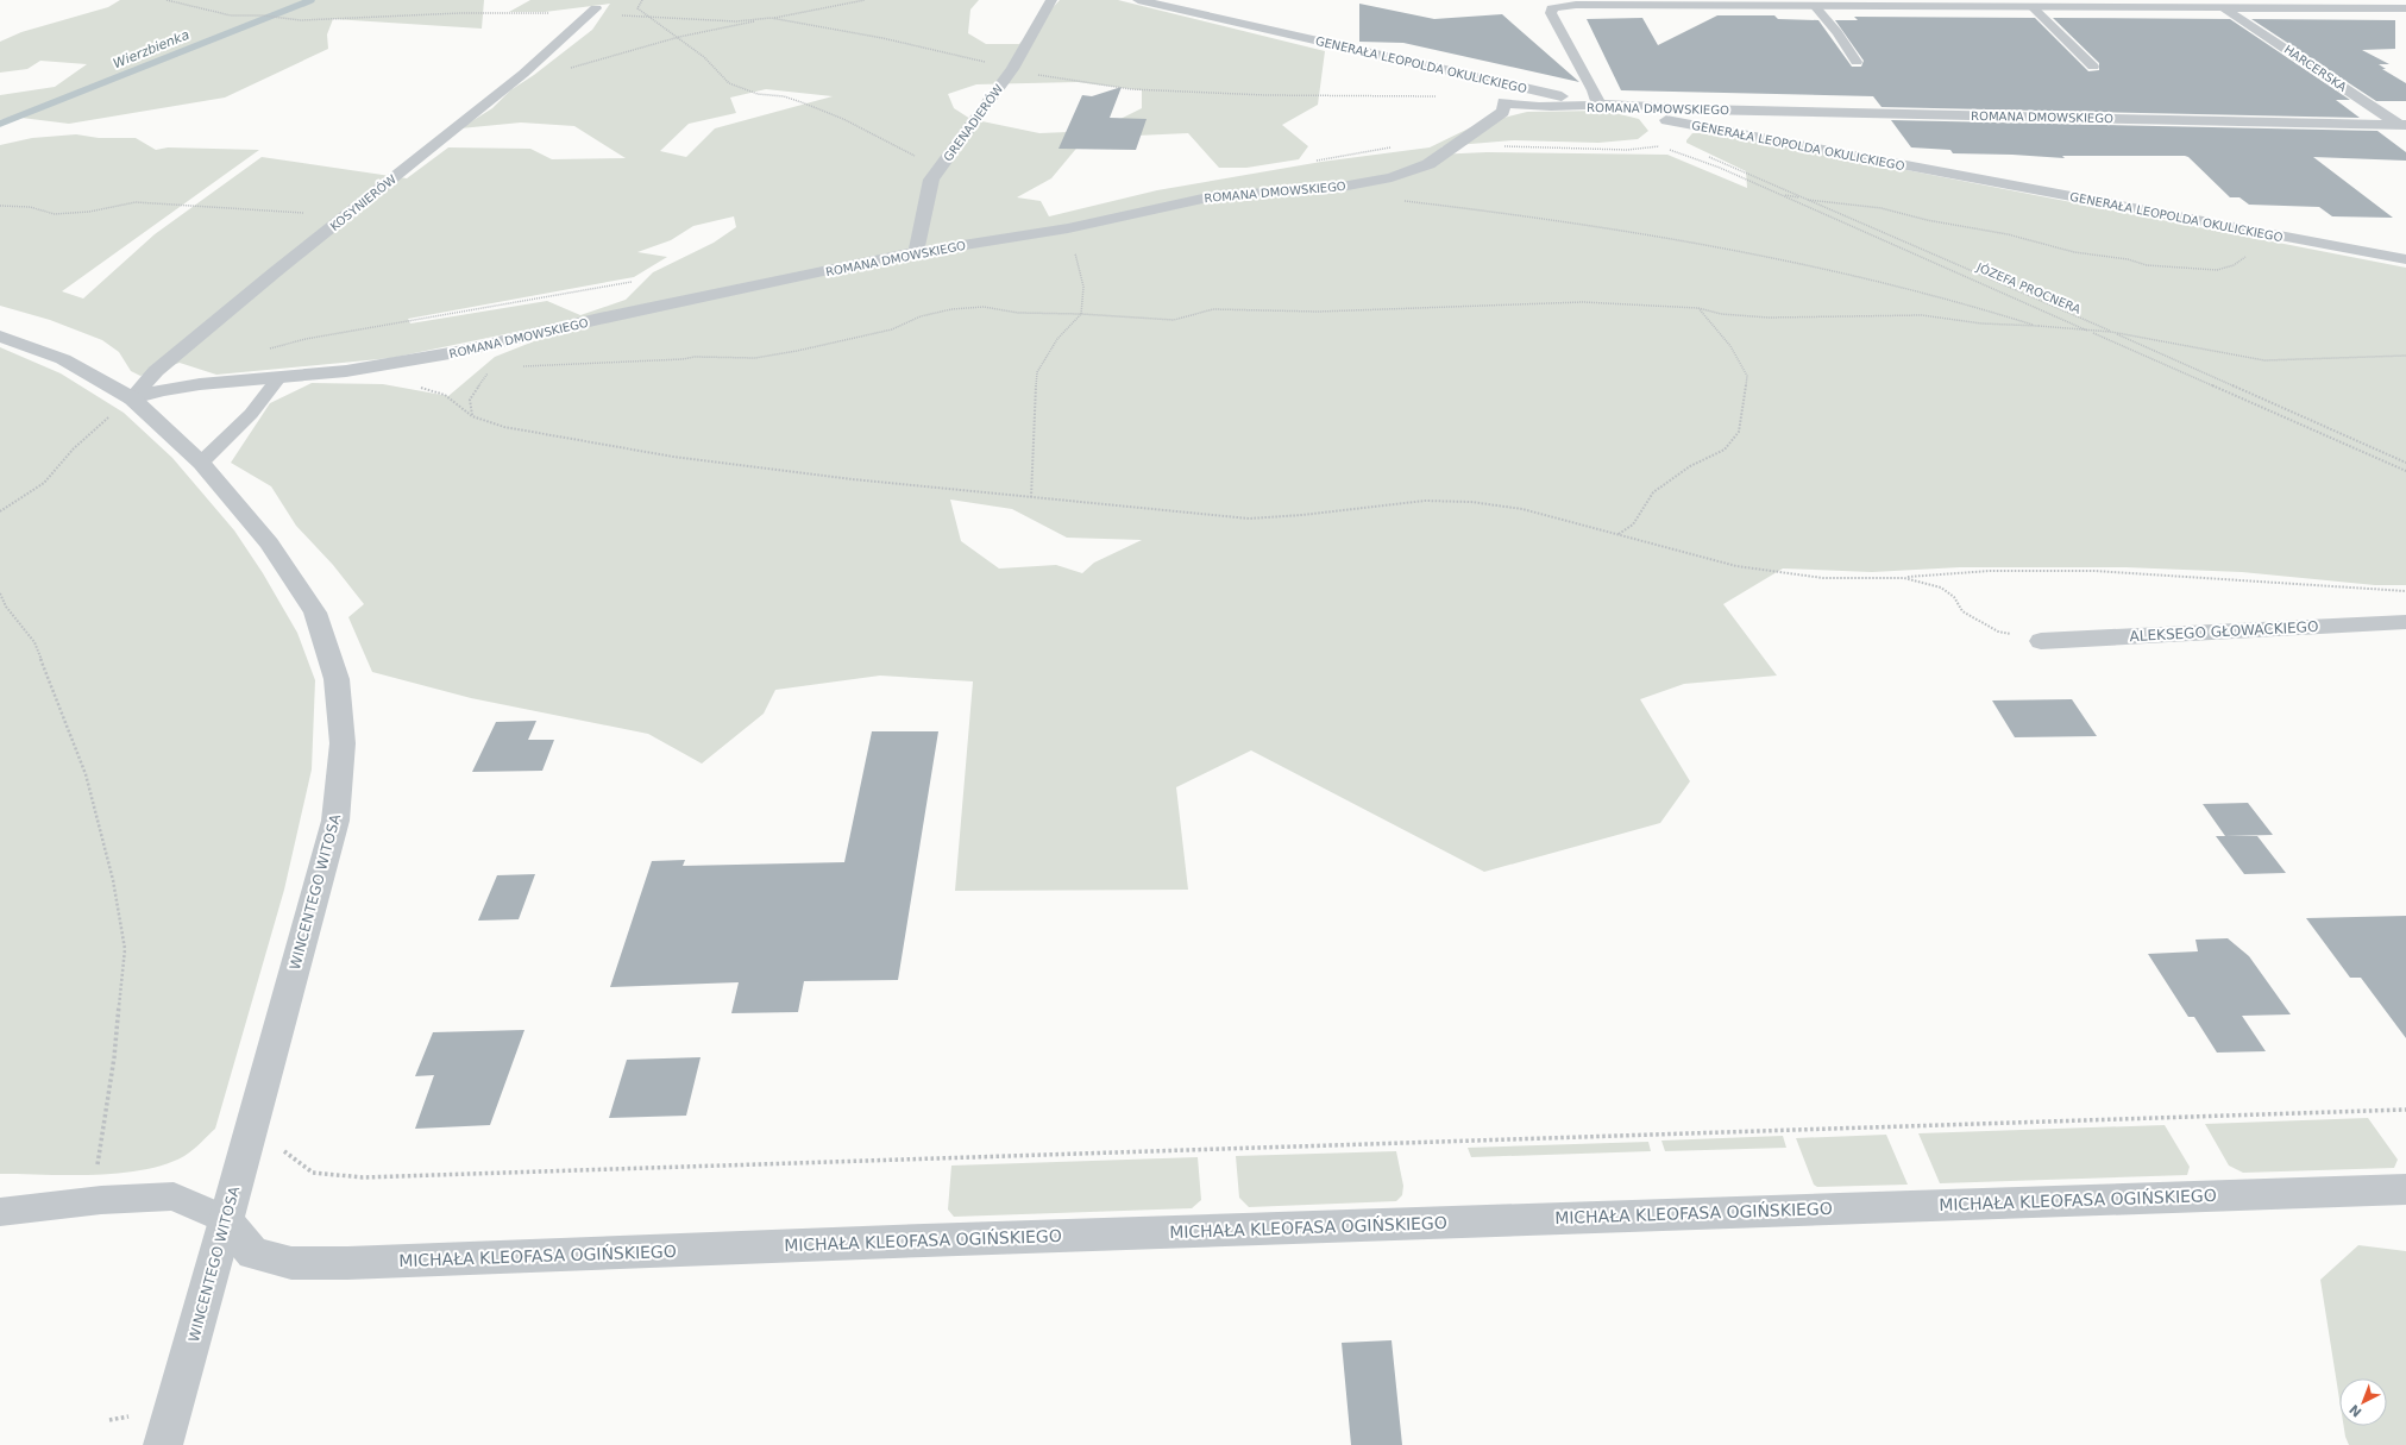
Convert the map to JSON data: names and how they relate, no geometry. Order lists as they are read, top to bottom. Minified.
{"streets":{"street":["GENERAŁA LEOPOLDA OKULICKIEGO","HARCERSKA","ROMANA DMOWSKIEGO","GRENADIERÓW","KOSYNIERÓW","ALEKSEGO GŁOWACKIEGO","WINCENTEGO WITOSA","MICHAŁA KLEOFASA OGIŃSKIEGO"],"path":["JÓZEFA PROCNERA"]},"crossings":[["GENERAŁA LEOPOLDA OKULICKIEGO","ROMANA DMOWSKIEGO"],["HARCERSKA","ROMANA DMOWSKIEGO"],["ROMANA DMOWSKIEGO","GRENADIERÓW"],["ROMANA DMOWSKIEGO","KOSYNIERÓW"],["ROMANA DMOWSKIEGO","WINCENTEGO WITOSA"],["KOSYNIERÓW","WINCENTEGO WITOSA"],["WINCENTEGO WITOSA","MICHAŁA KLEOFASA OGIŃSKIEGO"]],"water":["Wierzbienka"],"north":"bottom left"}
